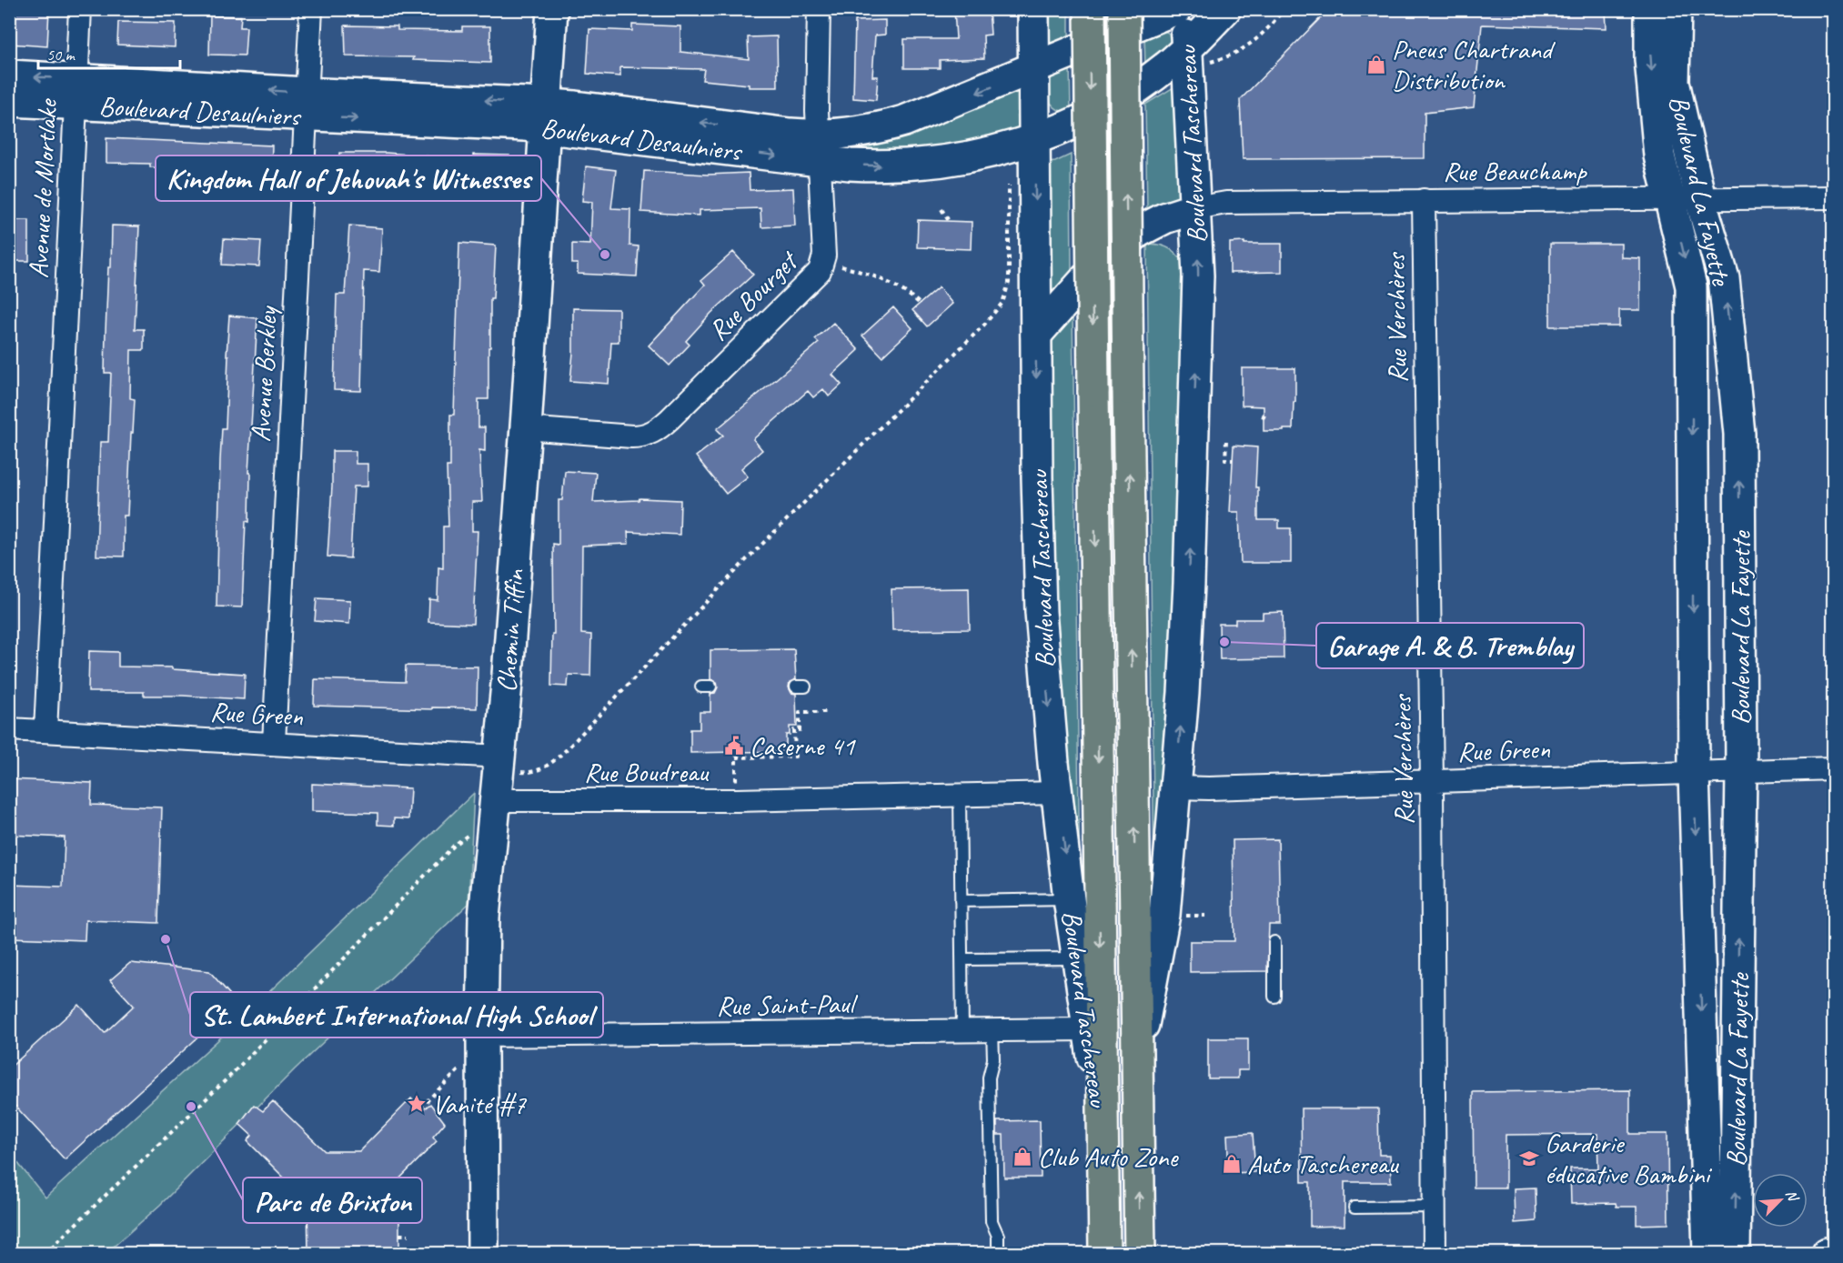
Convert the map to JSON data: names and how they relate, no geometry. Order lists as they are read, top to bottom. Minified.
{"streets":{"highway":["Boulevard Taschereau"],"street":["Boulevard Desaulniers","Rue Beauchamp","Avenue de Mortlake","Boulevard La Fayette","Rue Bourget","Rue Verchères","Avenue Berkley","Chemin Tiffin","Rue Green","Rue Boudreau","Rue Saint-Paul"]},"crossings":[["Boulevard Desaulniers","Boulevard Taschereau"],["Boulevard Desaulniers","Avenue de Mortlake"],["Boulevard Desaulniers","Rue Bourget"],["Boulevard Desaulniers","Avenue Berkley"],["Boulevard Desaulniers","Chemin Tiffin"],["Boulevard Taschereau","Rue Beauchamp"],["Boulevard Taschereau","Rue Green"],["Boulevard Taschereau","Rue Boudreau"],["Boulevard Taschereau","Rue Saint-Paul"],["Rue Beauchamp","Boulevard La Fayette"],["Rue Beauchamp","Rue Verchères"],["Avenue de Mortlake","Rue Green"],["Boulevard La Fayette","Rue Green"],["Rue Bourget","Chemin Tiffin"],["Rue Verchères","Rue Green"],["Avenue Berkley","Rue Green"],["Chemin Tiffin","Rue Green"],["Chemin Tiffin","Rue Boudreau"],["Chemin Tiffin","Rue Saint-Paul"]],"places":{"shop":["Pneus Chartrand Distribution","Club Auto Zone","Auto Taschereau"],"other":["Kingdom Hall of Jehovah's Witnesses","Garage A. & B. Tremblay","St. Lambert International High School","Parc de Brixton"],"public building":["Caserne 41"],"place":["Vanité #7"],"school or university":["Garderie éducative Bambini"]},"scale_bar":"50 m","north":"top right"}
